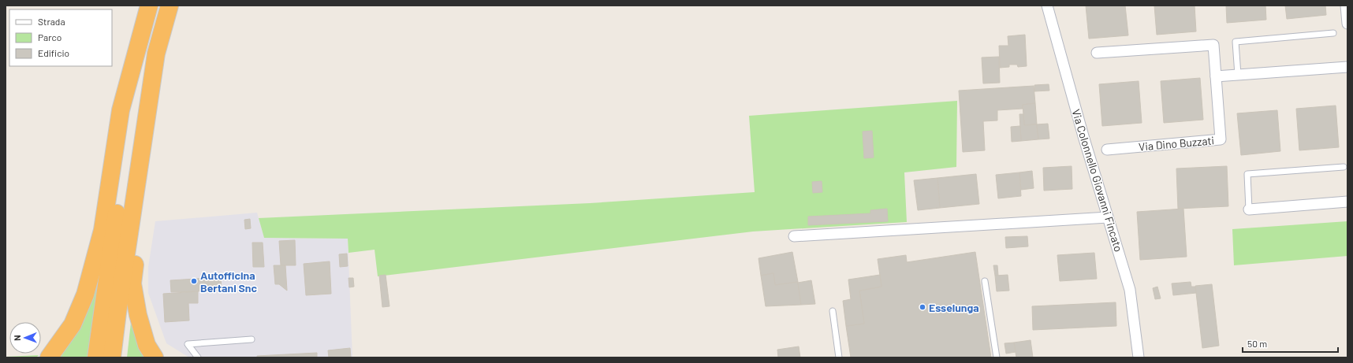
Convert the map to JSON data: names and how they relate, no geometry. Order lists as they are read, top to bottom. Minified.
{"streets":{"street":["Via Dino Buzzati","Via Colonnello Giovanni Fincato"]},"places":["Autofficina Bertani Snc","Esselunga"],"legend":["Strada","Parco","Edificio"],"scale_bar":"50 m","north":"left"}
